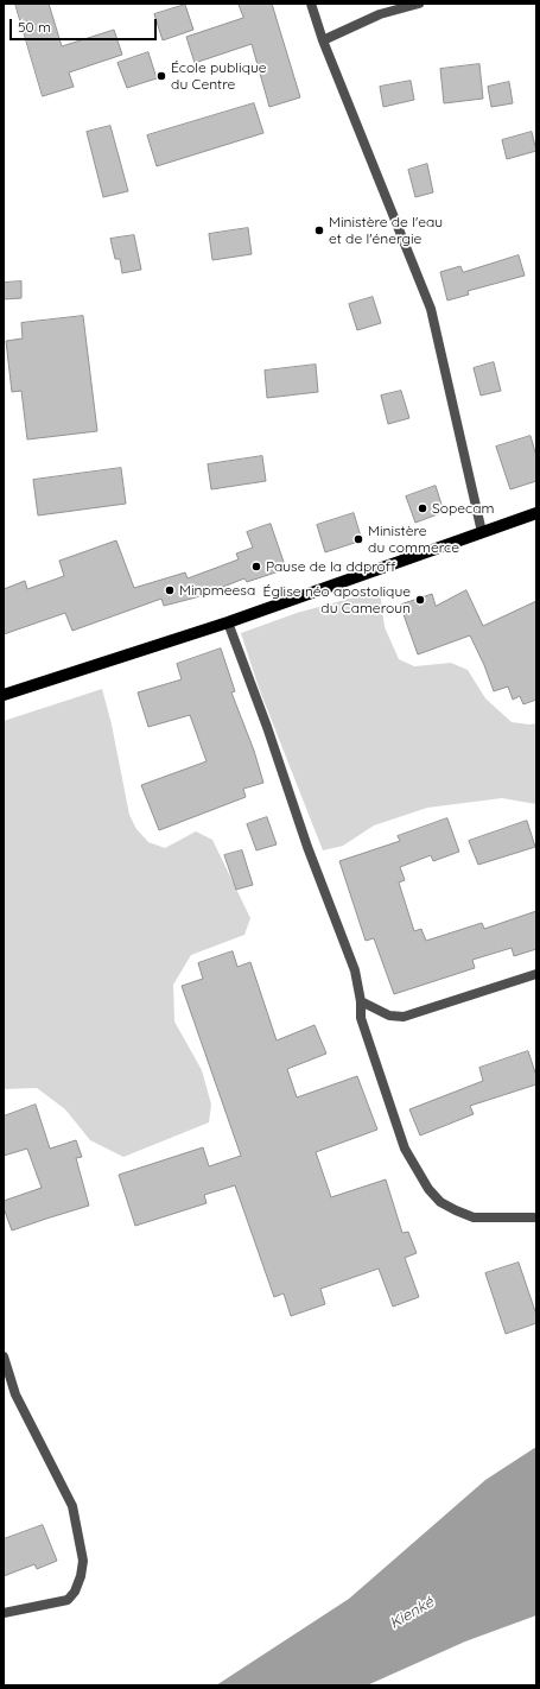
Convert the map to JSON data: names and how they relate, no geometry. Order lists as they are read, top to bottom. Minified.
{"water":["Kienké"],"places":["École publique du Centre","Ministère de l'eau et de l'énergie","Sopecam","Ministère du commerce","Pause de la ddproff","Minpmeesa","Église néo apostolique du Cameroun"],"scale_bar":"50 m"}
